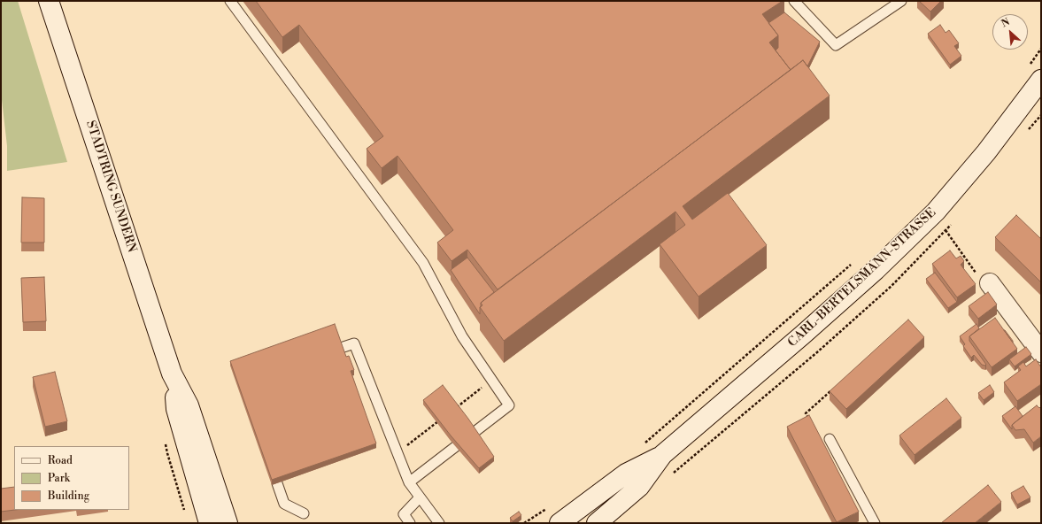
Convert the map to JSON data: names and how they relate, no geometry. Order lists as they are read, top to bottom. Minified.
{"streets":{"main road":["STADTRING SUNDERN","CARL-BERTELSMANN-STRASSE"]},"legend":["Road","Park","Building"],"north":"top left"}
